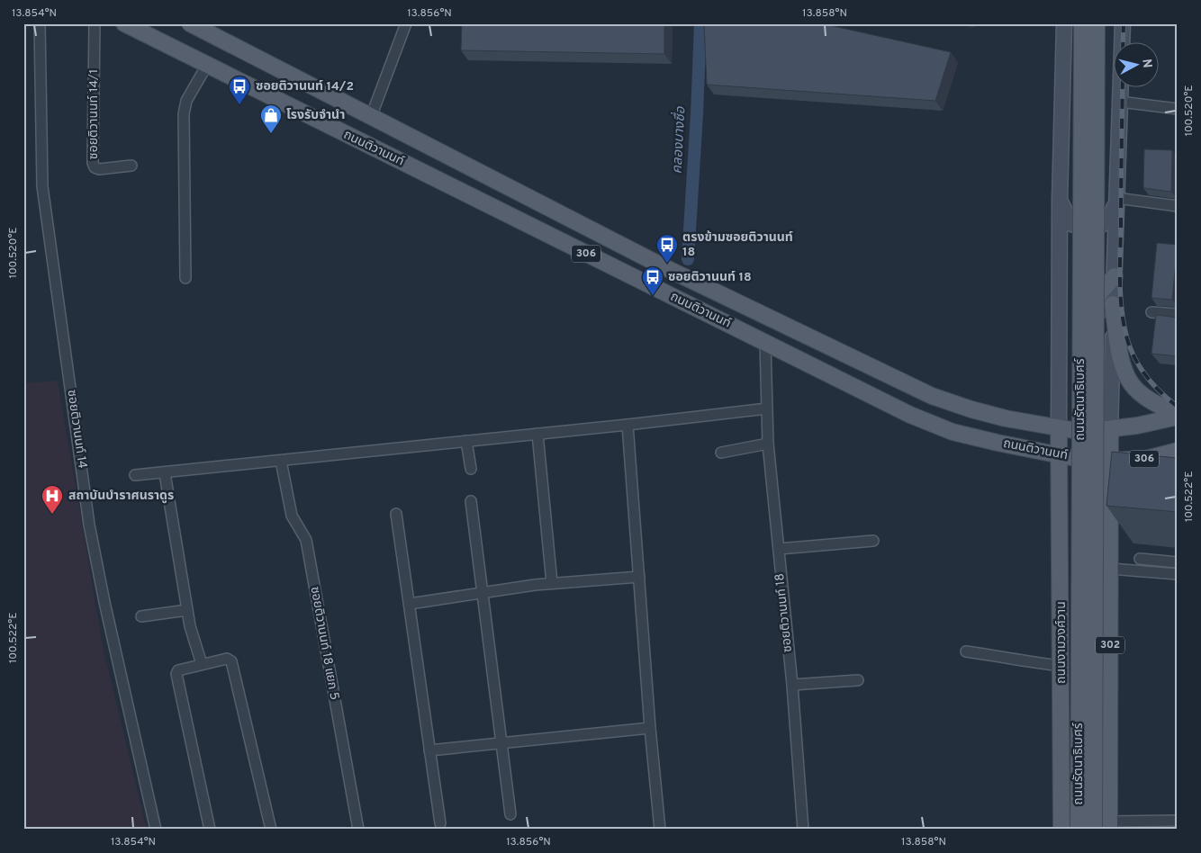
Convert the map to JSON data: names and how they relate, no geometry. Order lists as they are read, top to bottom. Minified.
{"streets":{"main road":["ถนนติวานนท์","306","ถนนรัตนาธิเบศร์","ถนนงามวงศ์วาน","302"],"street":["ซอยติวานนท์ 14/1","ซอยติวานนท์ 14","ซอยติวานนท์ 18","ซอยติวานนท์ 18 แยก 5"]},"crossings":[["ถนนติวานนท์","ถนนรัตนาธิเบศร์"],["ถนนติวานนท์","ซอยติวานนท์ 18"],["ถนนติวานนท์","ถนนงามวงศ์วาน"],["ถนนติวานนท์","302"],["ถนนรัตนาธิเบศร์","ถนนงามวงศ์วาน"]],"water":["คลองบางซื่อ"],"places":{"bus stop":["ซอยติวานนท์ 14/2","ตรงข้ามซอยติวานนท์ 18","ซอยติวานนท์ 18"],"shop":["โรงรับจำนำ"],"hospital":["สถาบันบำราศนราดูร"]},"north":"right","coordinates":["13.854°N","13.856°N","13.858°N","100.520°E","100.522°E"]}
